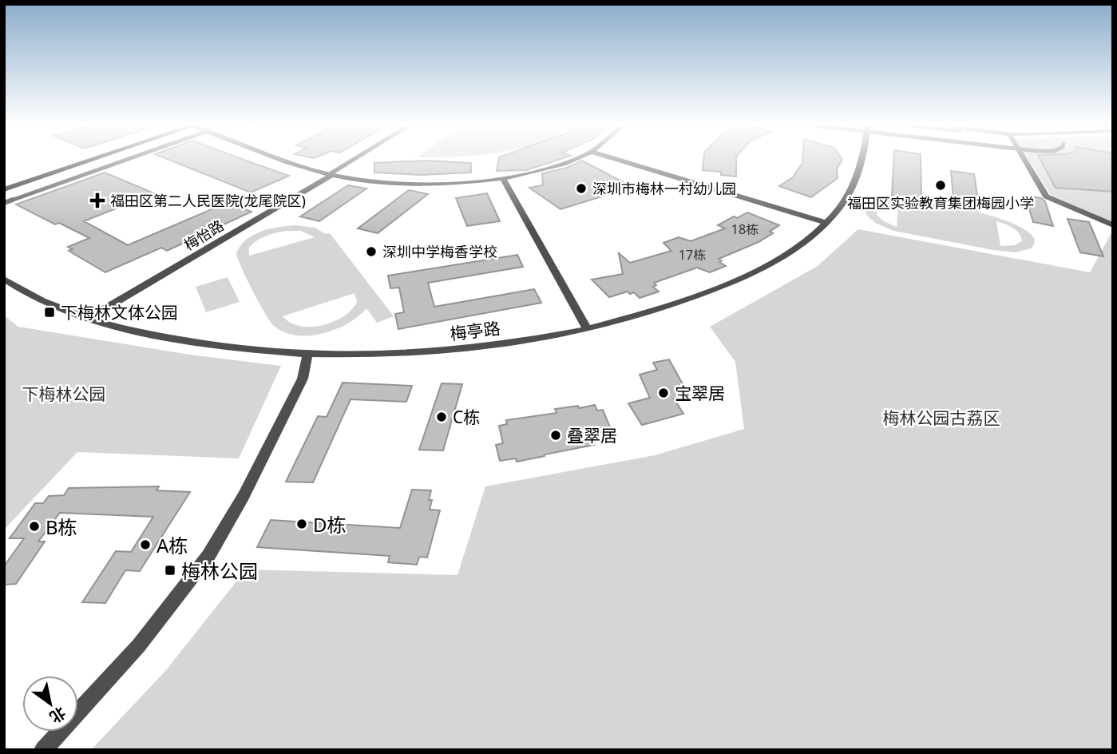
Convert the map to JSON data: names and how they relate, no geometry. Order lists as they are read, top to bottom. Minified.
{"streets":{"street":["梅怡路","梅亭路"]},"crossings":[["梅怡路","梅亭路"]],"parks":["下梅林公园","梅林公园古荔区"],"places":{"other":["福田区实验教育集团梅园小学","深圳市梅林一村幼儿园","深圳中学梅香学校","宝翠居","C栋","叠翠居","D栋","B栋","A栋"],"health":["福田区第二人民医院(龙尾院区)"],"transit":["下梅林文体公园","梅林公园"]},"house_numbers":["18栋","17栋"],"north":"bottom right"}
